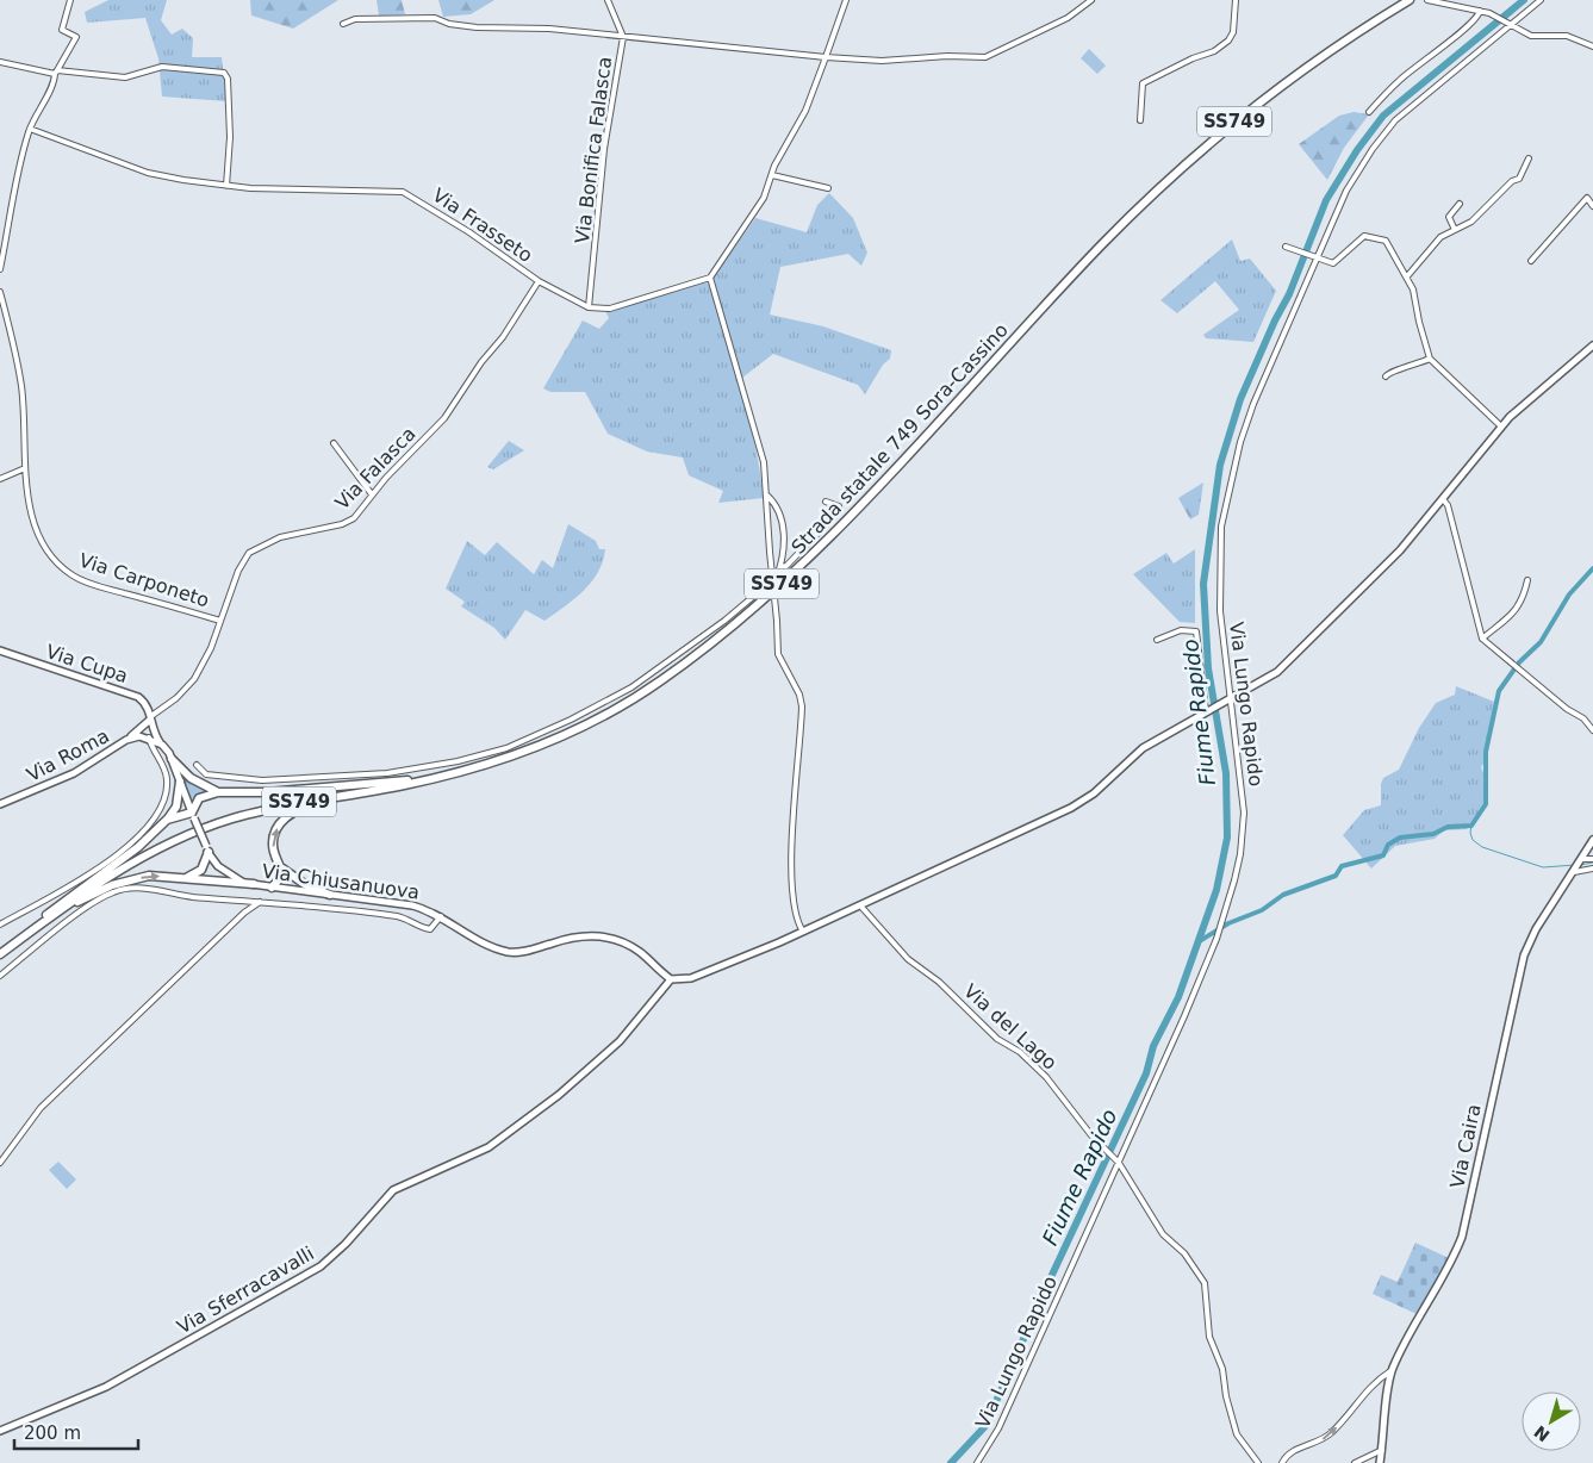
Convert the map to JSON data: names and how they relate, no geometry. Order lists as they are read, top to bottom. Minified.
{"streets":{"highway":["SS749","Strada statale 749 Sora-Cassino"],"main road":["Via Cupa","Via Roma","Via Chiusanuova","Via Caira","Via Sferracavalli"],"street":["Via Bonifica Falasca","Via Frasseto","Via Falasca","Via Carponeto","Via Lungo Rapido","Via del Lago"]},"crossings":[["Via Bonifica Falasca","Via Frasseto"],["Via Frasseto","Via Falasca"],["Via Falasca","Via Carponeto"],["Via Falasca","Via Cupa"],["Via Cupa","Via Chiusanuova"],["Via Lungo Rapido","Via del Lago"],["Via Chiusanuova","Via Sferracavalli"]],"water":["Fiume Rapido"],"scale_bar":"200 m","north":"bottom left"}
